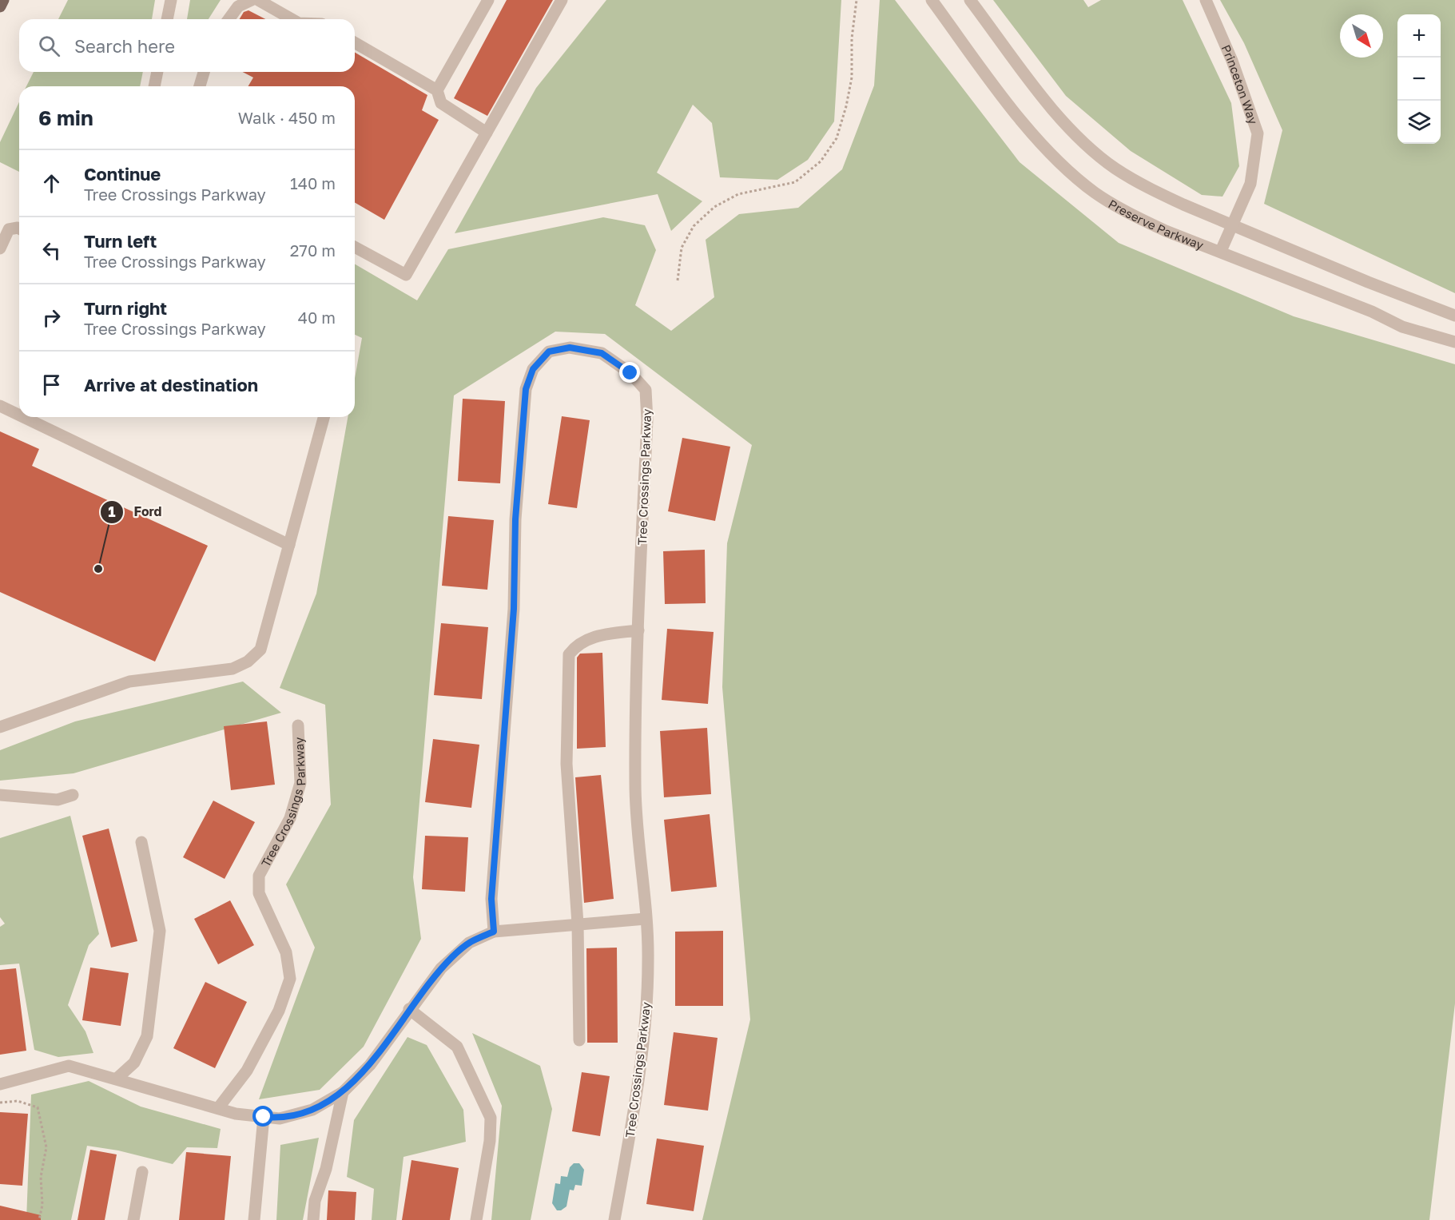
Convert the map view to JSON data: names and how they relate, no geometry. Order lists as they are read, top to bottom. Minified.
{"streets":{"street":["Princeton Way","Preserve Parkway","Tree Crossings Parkway"]},"crossings":[["Princeton Way","Preserve Parkway"]],"places":["Ford"],"north":"bottom right","page":{"map_buttons":["+","−"],"search":"Search here","heading":["6 min","Walk · 450 m"],"list":[["Continue","Tree Crossings Parkway","140 m"],["Turn left","Tree Crossings Parkway","270 m"],["Turn right","Tree Crossings Parkway","40 m"],"Arrive at destination"]}}
